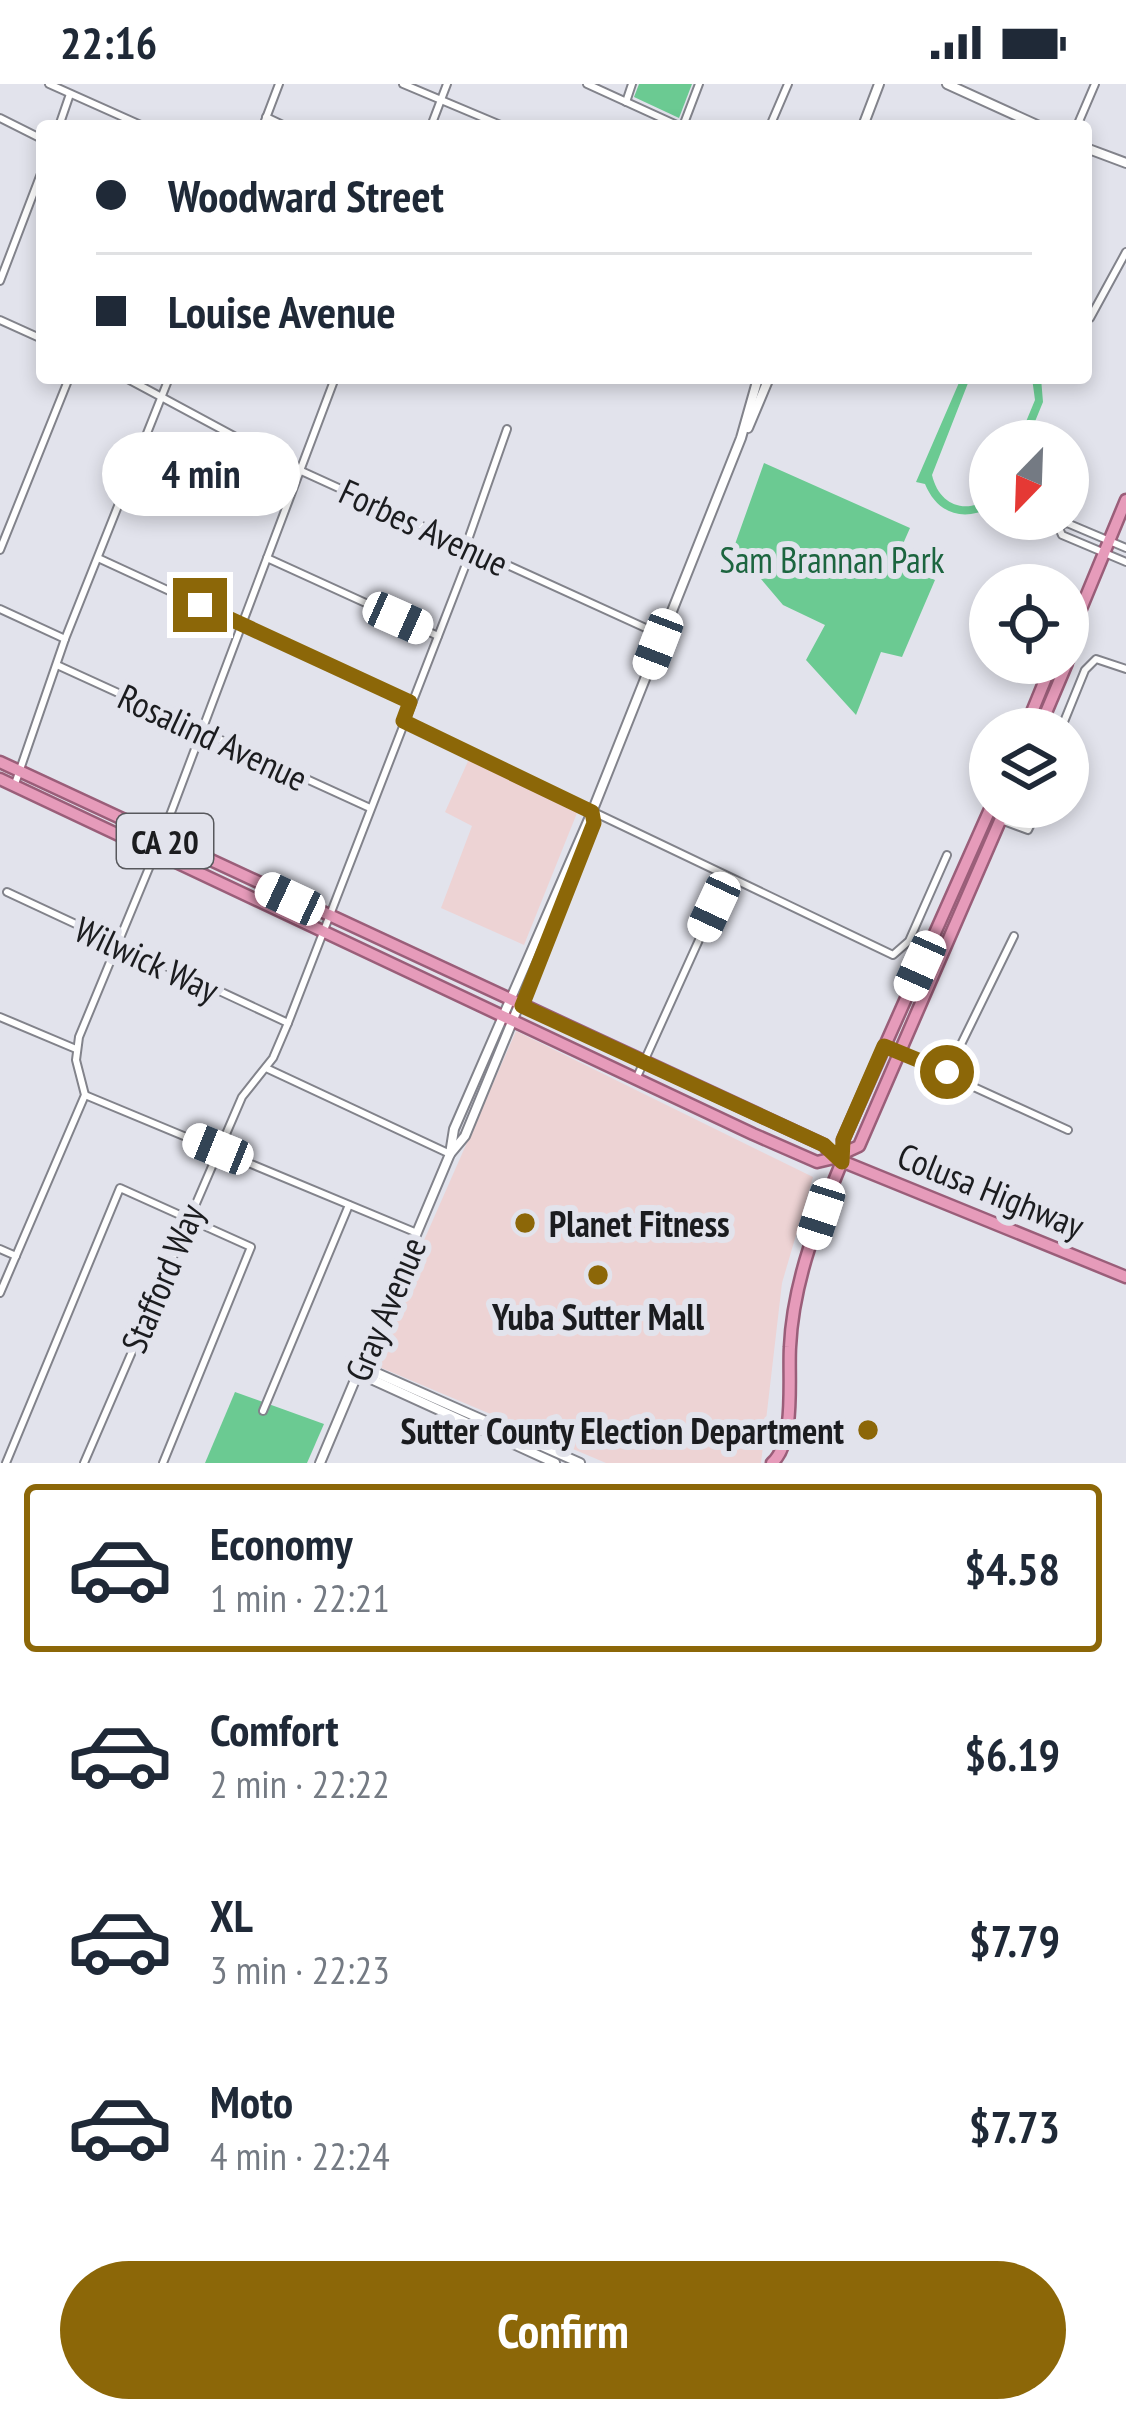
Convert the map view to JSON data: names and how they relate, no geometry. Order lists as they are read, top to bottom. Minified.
{"streets":{"highway":["CA 20","Colusa Highway"],"main road":["Gray Avenue"],"street":["Forbes Avenue","Rosalind Avenue","Wilwick Way","Stafford Way"]},"crossings":[["Forbes Avenue","Stafford Way"],["Forbes Avenue","Gray Avenue"],["Rosalind Avenue","Stafford Way"],["CA 20","Colusa Highway"],["CA 20","Stafford Way"],["CA 20","Gray Avenue"],["Wilwick Way","Stafford Way"]],"parks":["Sam Brannan Park"],"places":["Planet Fitness","Yuba Sutter Mall","Sutter County Election Department"],"north":"bottom left","page":{"status":"22:16","banner":["Woodward Street","Louise Avenue"],"bubble":"4 min","list":[{"name":"Economy","note":"1 min · 22:21","value":"$4.58"},{"name":"Comfort","note":"2 min · 22:22","value":"$6.19"},{"name":"XL","note":"3 min · 22:23","value":"$7.79"},{"name":"Moto","note":"4 min · 22:24","value":"$7.73"}],"buttons":"Confirm"}}
